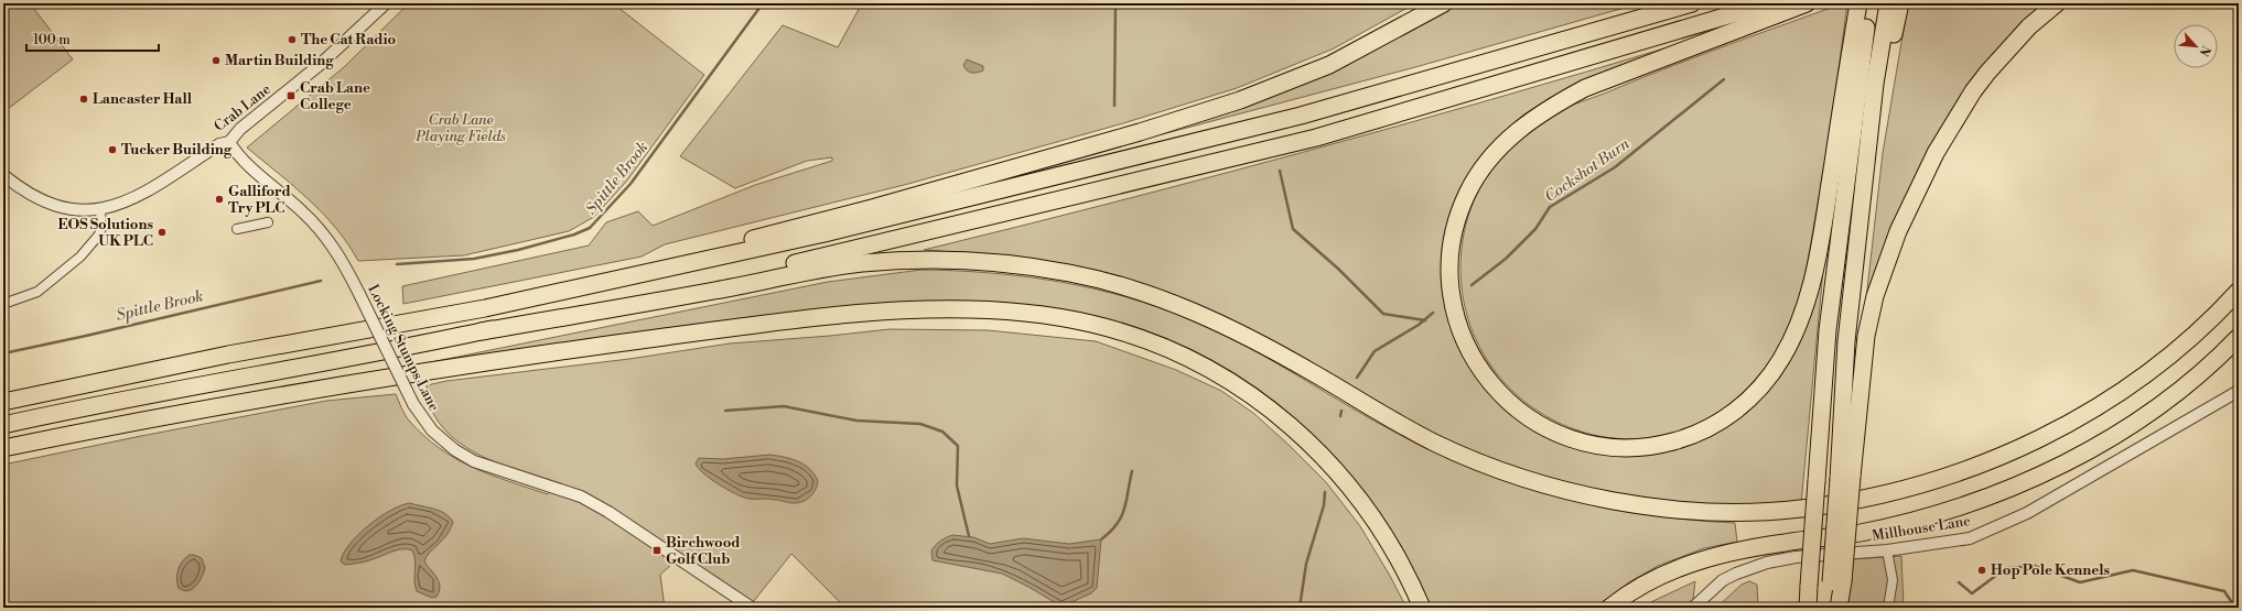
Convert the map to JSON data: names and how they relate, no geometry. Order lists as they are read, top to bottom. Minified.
{"streets":{"street":["Crab Lane","Locking Stumps Lane","Millhouse Lane"]},"crossings":[["Crab Lane","Locking Stumps Lane"]],"water":["Cockshot Burn","Spittle Brook"],"parks":["Crab Lane Playing Fields"],"places":{"other":["The Cat Radio","Martin Building","Lancaster Hall","Tucker Building","Galliford Try PLC","EOS Solutions UK PLC","Hop Pole Kennels"],"transit":["Crab Lane College","Birchwood Golf Club"]},"scale_bar":"100 m","north":"bottom right"}
